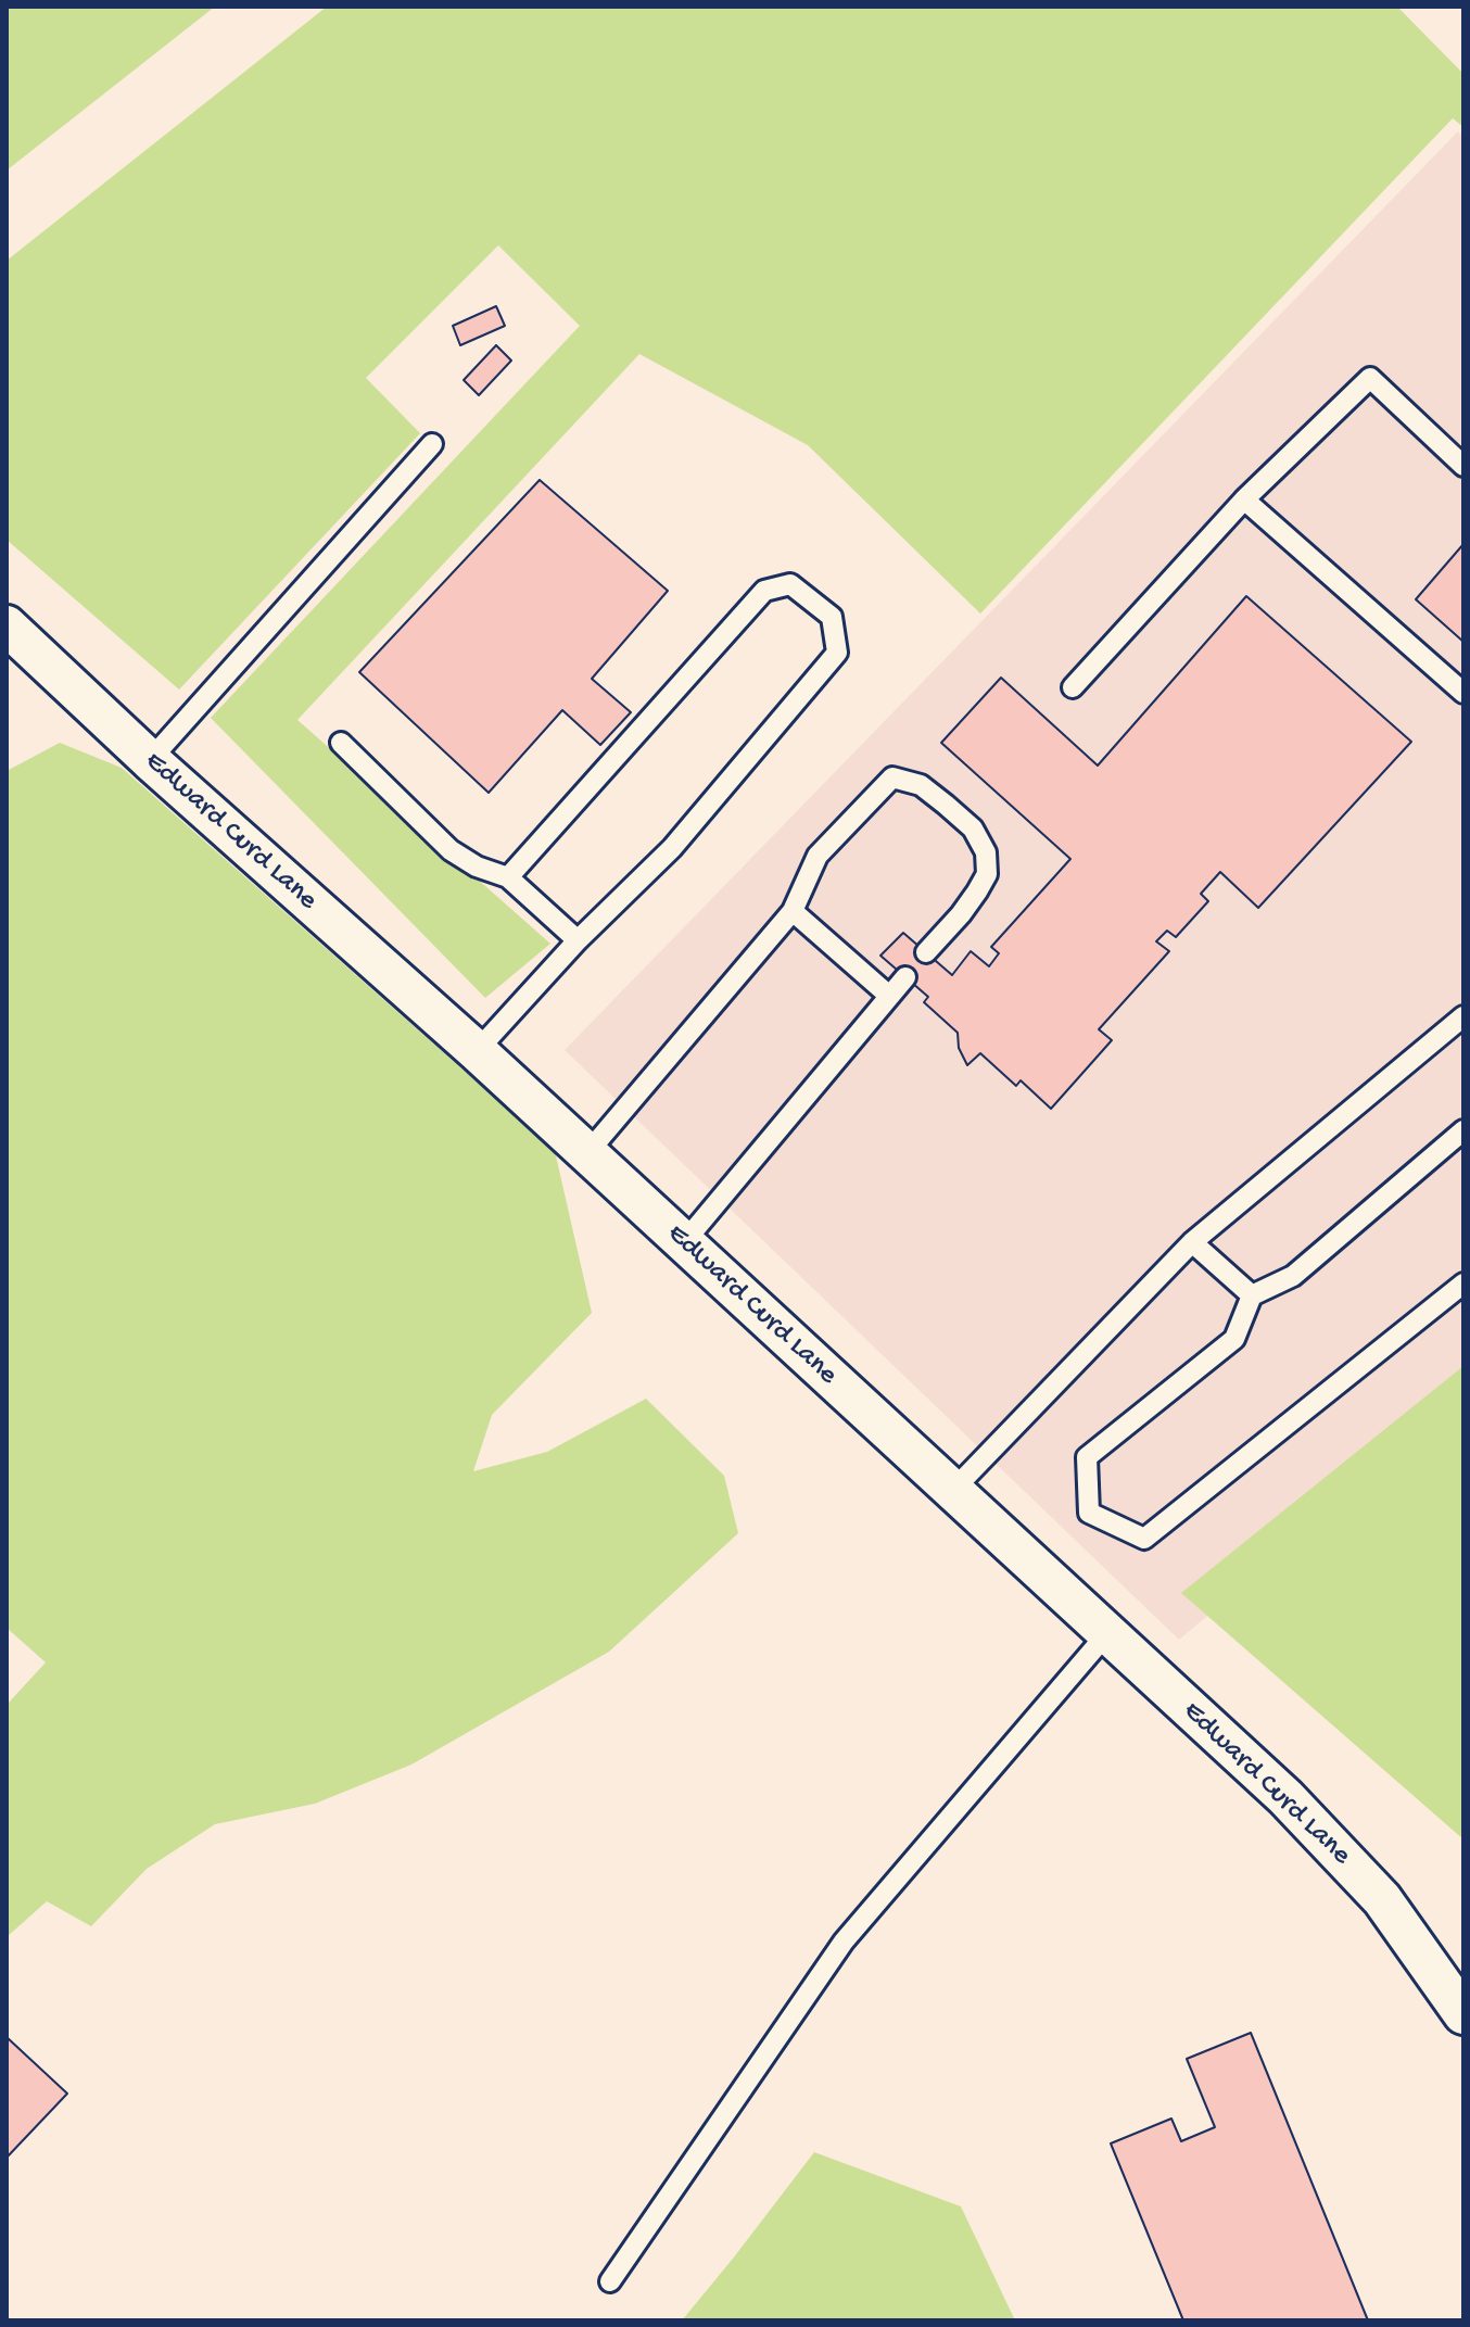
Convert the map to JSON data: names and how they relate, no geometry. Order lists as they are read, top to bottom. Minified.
{"streets":{"street":["Edward Curd Lane"]}}
